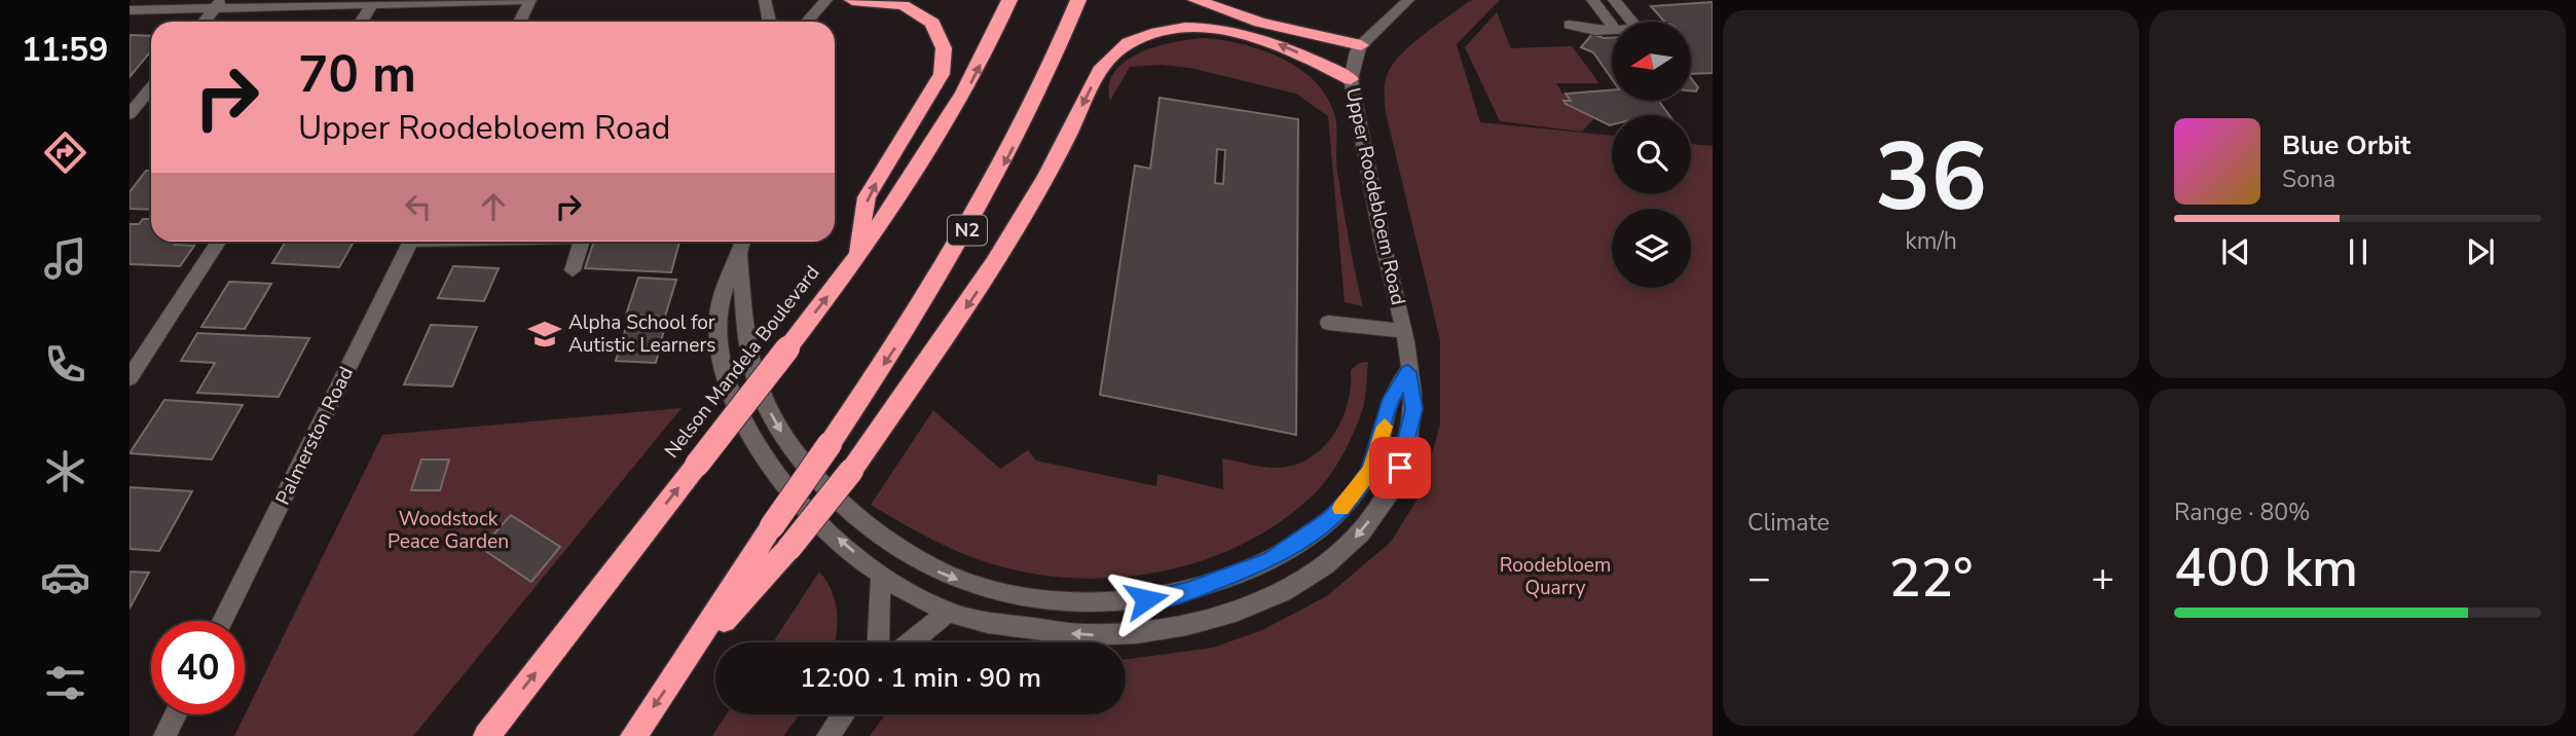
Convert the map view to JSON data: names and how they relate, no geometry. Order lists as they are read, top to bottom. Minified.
{"streets":{"highway":["N2","Nelson Mandela Boulevard"],"street":["Upper Roodebloem Road","Palmerston Road"]},"parks":["Woodstock Peace Garden","Roodebloem Quarry"],"places":{"school or university":["Alpha School for Autistic Learners"]},"north":"left","page":{"tabs":"11:59","tile":[["36","km/h"],"Climate",["Range · 80%","400 km"]],"turn":["70 m","Upper Roodebloem Road"],"song":["Blue Orbit","Sona"],"heat":["−","22°","+"],"limit":"40","trip":"12:00 · 1 min · 90 m"}}
